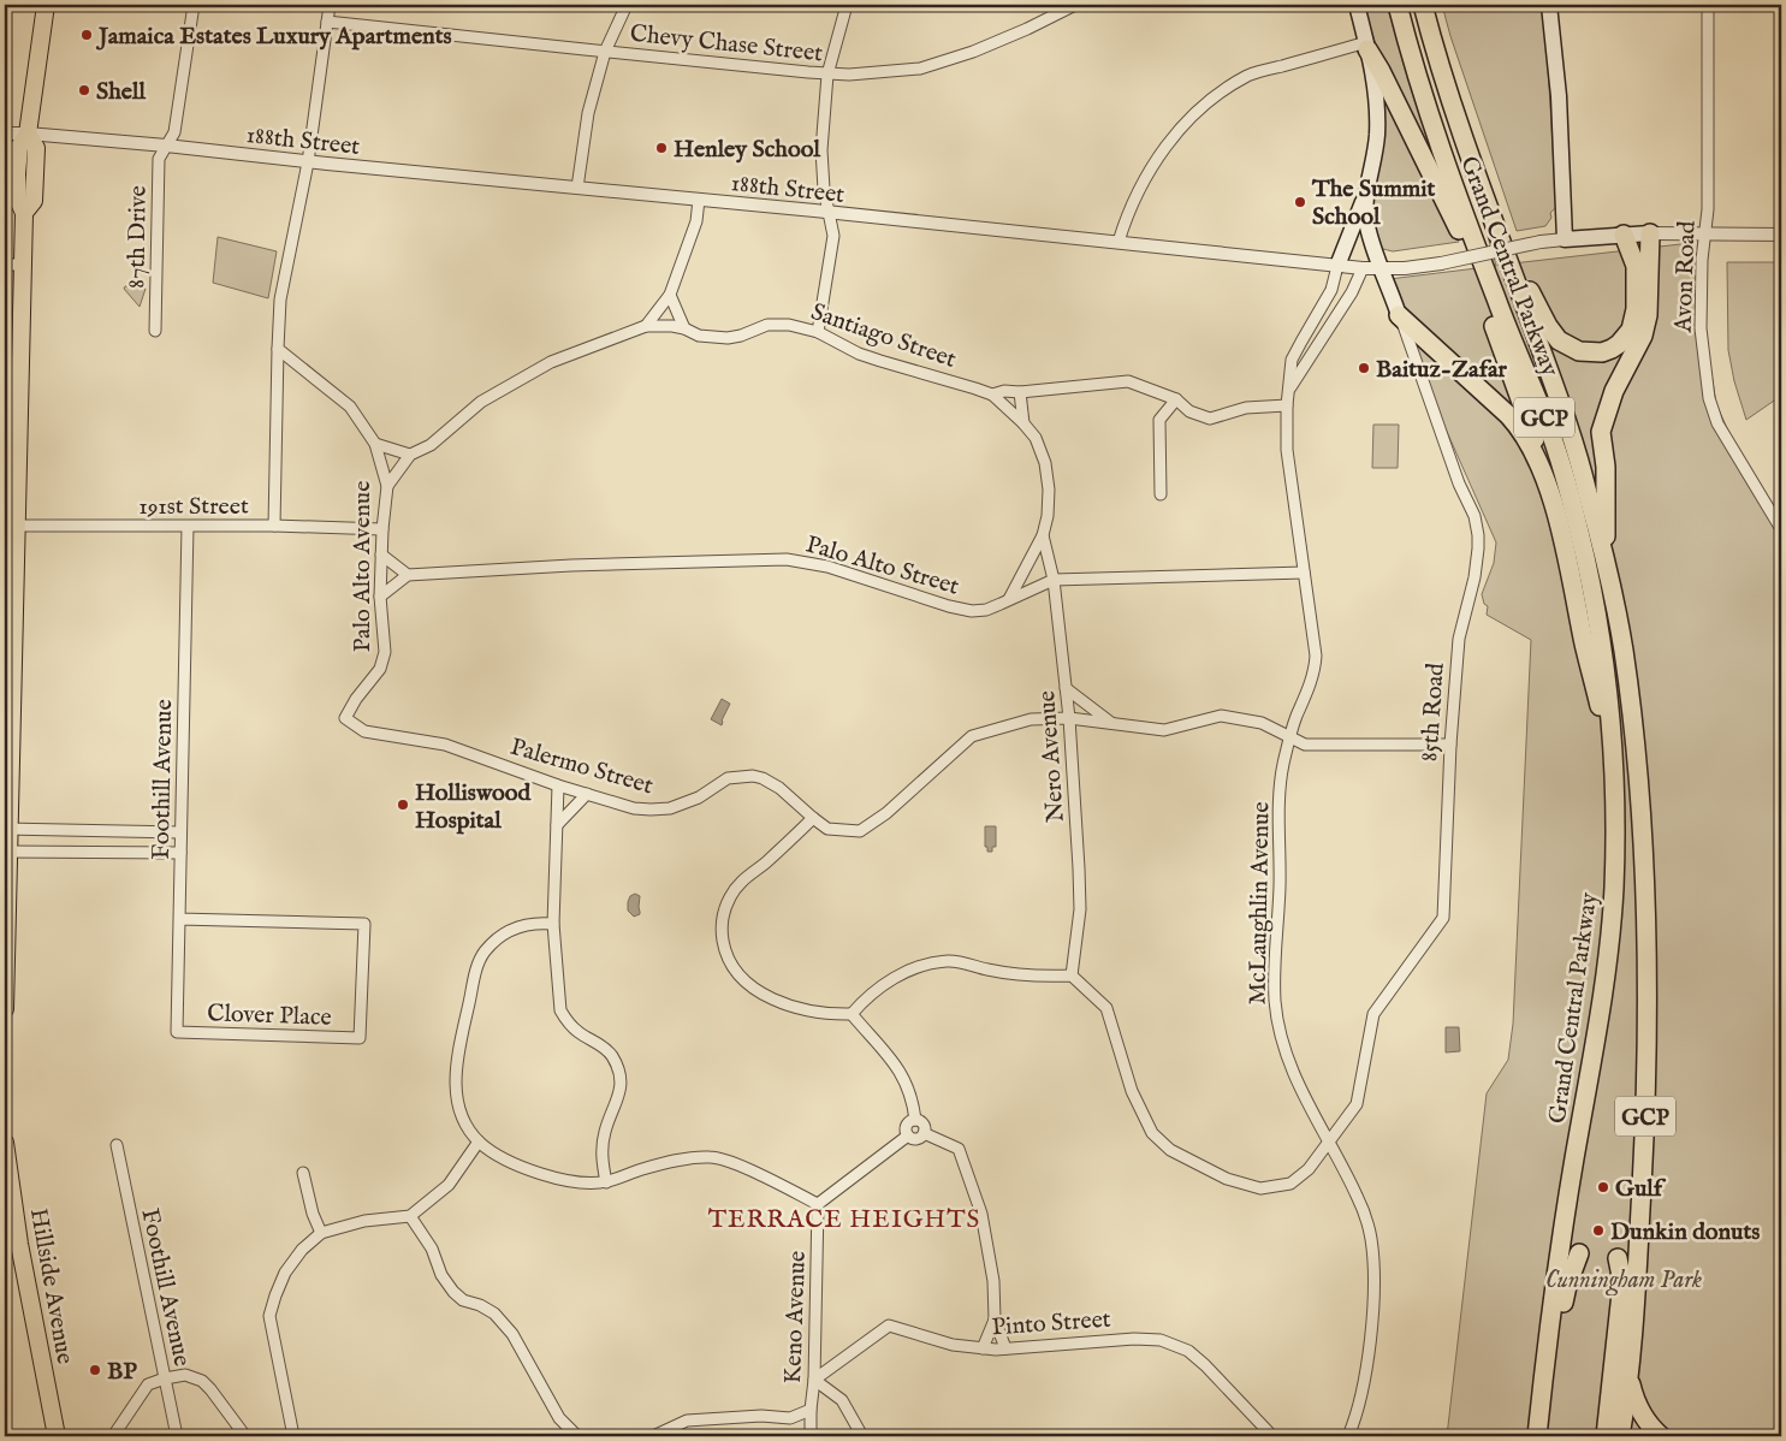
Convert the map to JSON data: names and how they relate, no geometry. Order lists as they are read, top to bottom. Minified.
{"streets":{"highway":["Grand Central Parkway","GCP"],"main road":["85th Road","Hillside Avenue"],"street":["Chevy Chase Street","188th Street","87th Drive","Avon Road","Santiago Street","191st Street","Palo Alto Street","Palo Alto Avenue","Nero Avenue","Palermo Street","Foothill Avenue","McLaughlin Avenue","Clover Place","Keno Avenue","Pinto Street"]},"crossings":[["188th Street","87th Drive"],["188th Street","85th Road"],["188th Street","McLaughlin Avenue"],["Santiago Street","Palo Alto Avenue"],["Santiago Street","Nero Avenue"],["Santiago Street","McLaughlin Avenue"],["191st Street","Palo Alto Avenue"],["191st Street","Foothill Avenue"],["Palo Alto Street","Nero Avenue"],["Palo Alto Street","McLaughlin Avenue"],["Palo Alto Avenue","Palermo Street"],["85th Road","Nero Avenue"],["85th Road","Palermo Street"],["85th Road","McLaughlin Avenue"],["Nero Avenue","Palermo Street"],["Palermo Street","McLaughlin Avenue"],["Foothill Avenue","Clover Place"],["Keno Avenue","Pinto Street"]],"districts":["TERRACE HEIGHTS"],"parks":["Cunningham Park"],"places":["Jamaica Estates Luxury Apartments","Shell","Henley School","The Summit School","Baituz-Zafar","Holliswood Hospital","Gulf","Dunkin donuts","BP"]}
